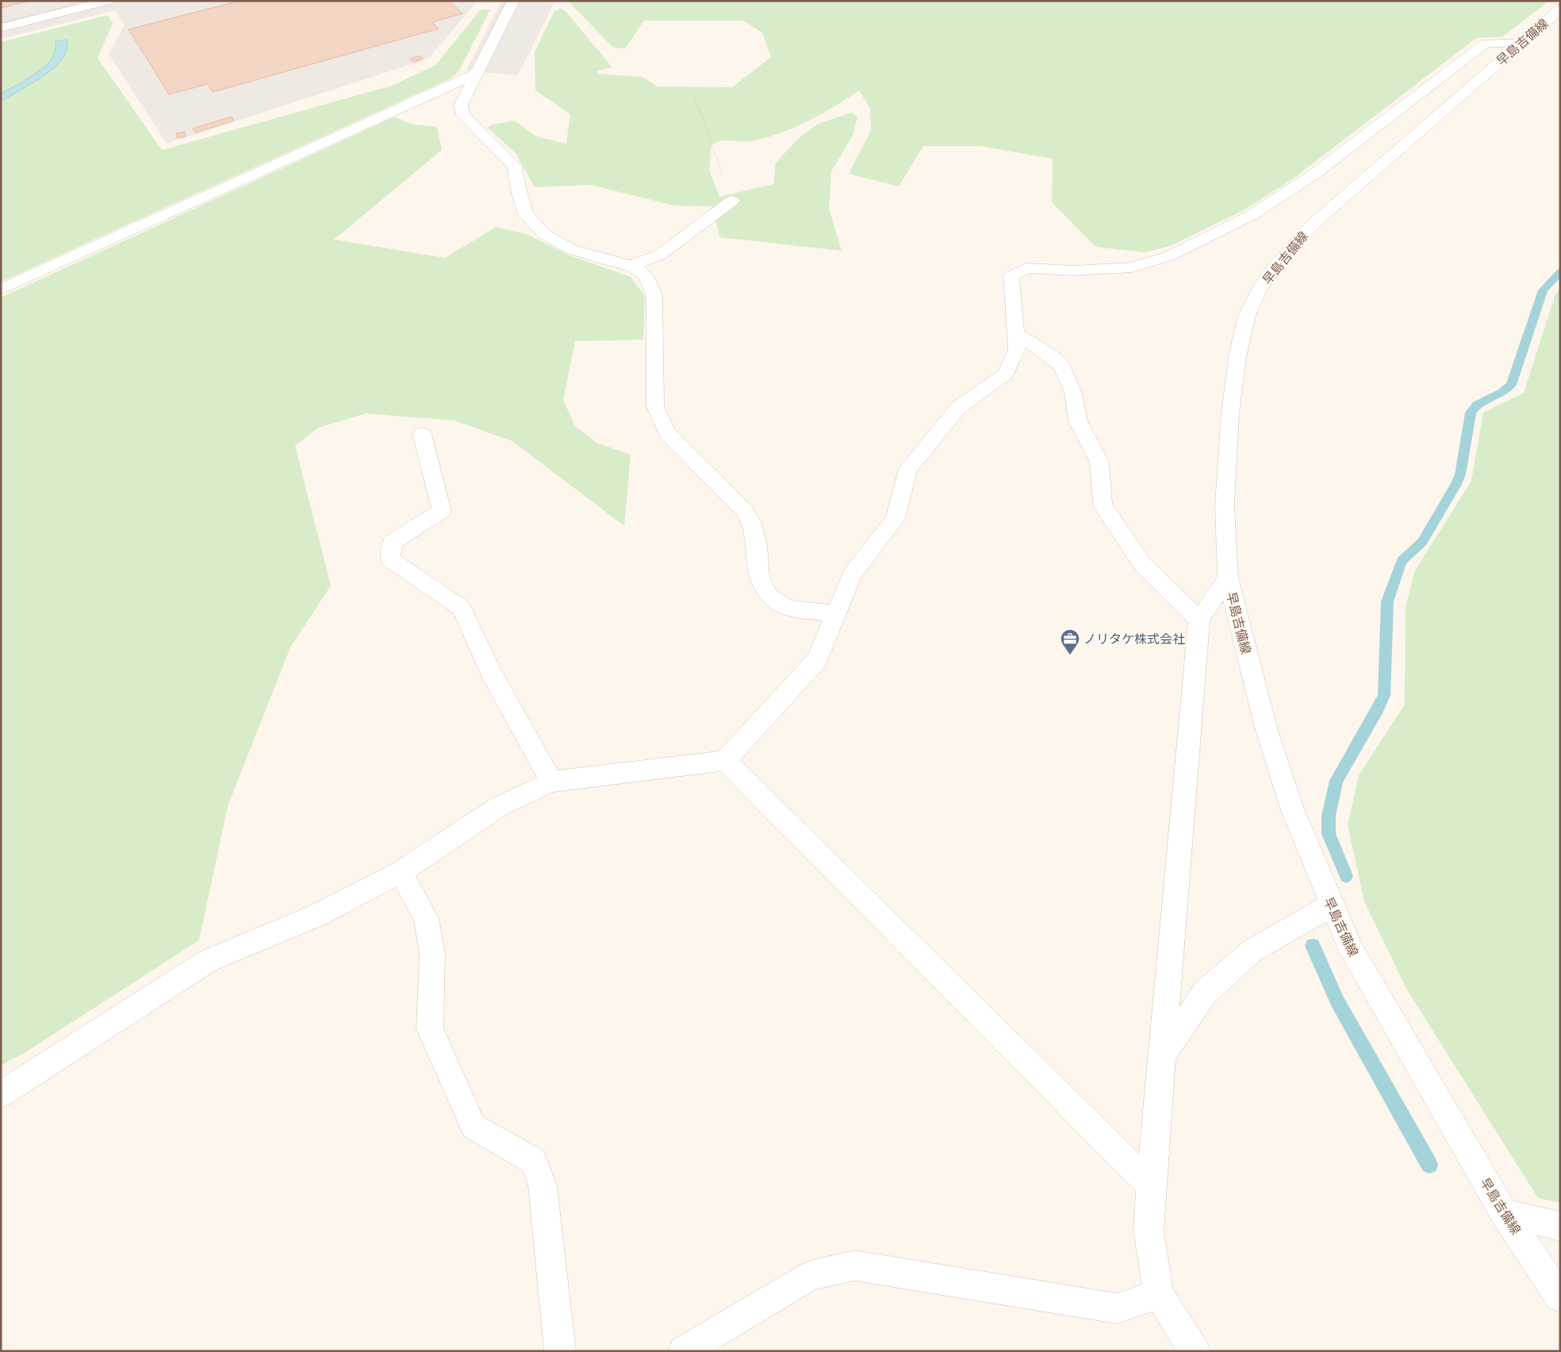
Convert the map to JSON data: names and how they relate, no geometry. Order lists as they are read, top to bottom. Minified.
{"streets":{"street":["早島吉備線"]},"places":{"office":["ノリタケ株式会社"]}}
